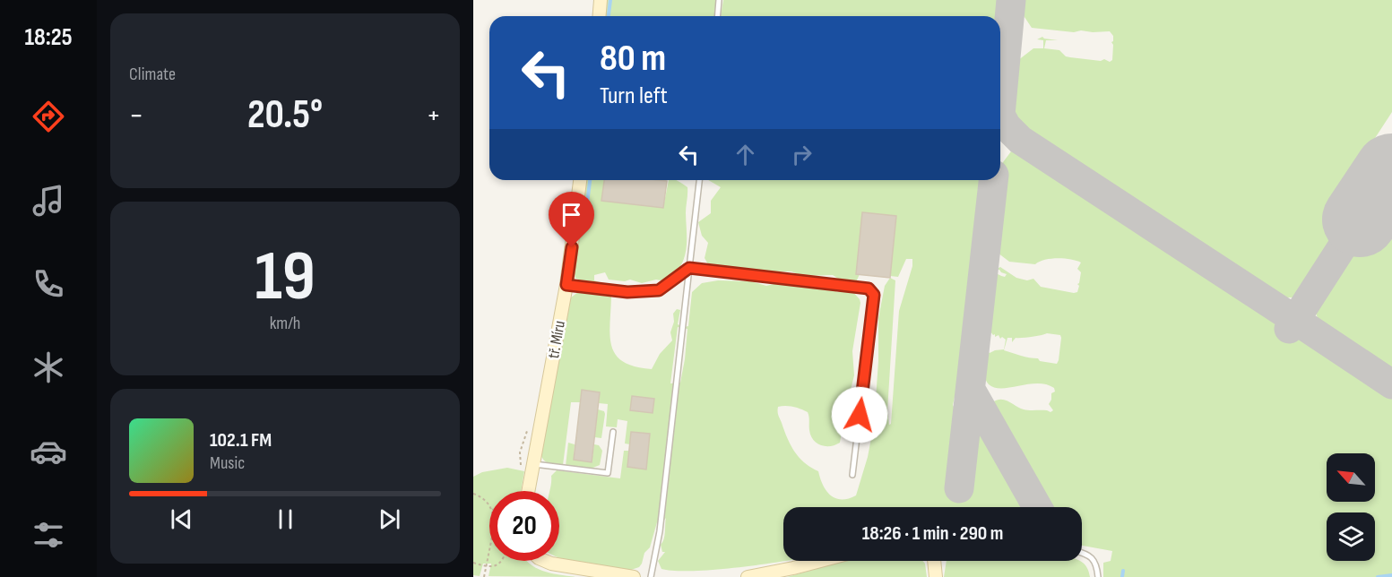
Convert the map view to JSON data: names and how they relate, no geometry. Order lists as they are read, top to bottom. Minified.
{"streets":{"main road":["tř. Míru"]},"north":"top left","page":{"tabs":"18:25","tile":["Climate",["19","km/h"]],"turn":["80 m","Turn left"],"heat":["−","20.5°","+"],"song":["102.1 FM","Music"],"limit":"20","trip":"18:26 · 1 min · 290 m"}}
